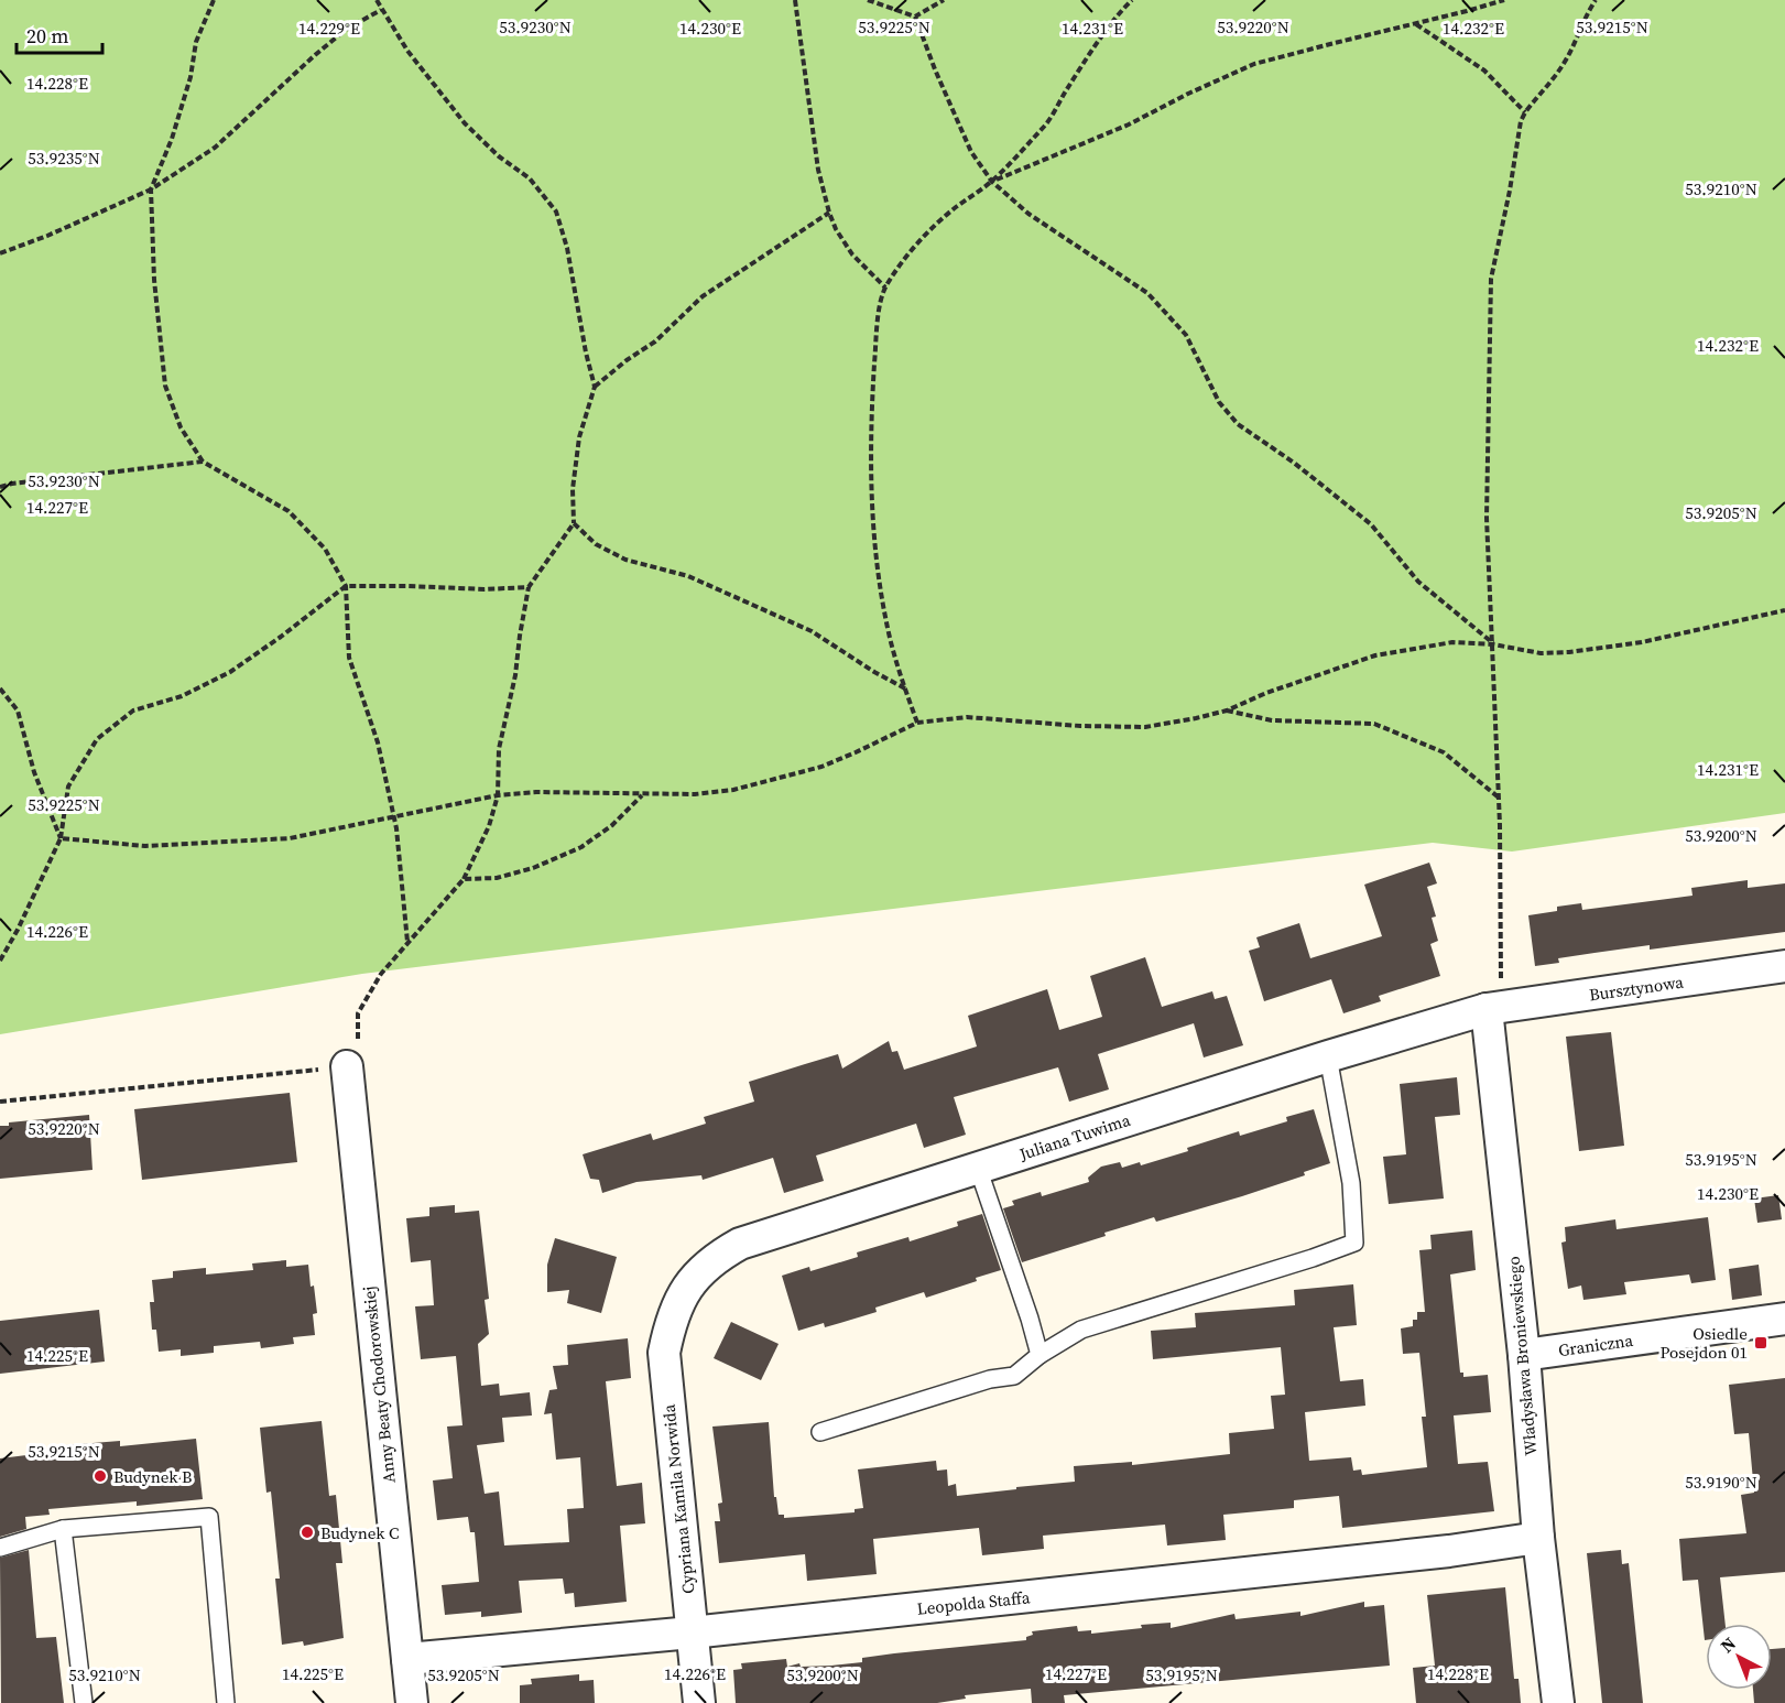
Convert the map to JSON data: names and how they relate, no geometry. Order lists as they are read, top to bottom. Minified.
{"streets":{"street":["Bursztynowa","Juliana Tuwima","Graniczna","Władysława Broniewskiego","Anny Beaty Chodorowskiej","Cypriana Kamila Norwida","Leopolda Staffa"]},"crossings":[["Bursztynowa","Juliana Tuwima"],["Bursztynowa","Władysława Broniewskiego"],["Juliana Tuwima","Władysława Broniewskiego"],["Juliana Tuwima","Cypriana Kamila Norwida"],["Graniczna","Władysława Broniewskiego"],["Władysława Broniewskiego","Leopolda Staffa"],["Anny Beaty Chodorowskiej","Leopolda Staffa"],["Cypriana Kamila Norwida","Leopolda Staffa"]],"places":{"transit":["Osiedle Posejdon 01"],"other":["Budynek B","Budynek C"]},"scale_bar":"20 m","north":"top left","coordinates":["53.9230°N","53.9225°N","53.9215°N","53.9220°N","14.229°E","14.230°E","14.231°E","14.232°E","14.228°E","53.9235°N","53.9210°N","14.227°E","53.9205°N","53.9200°N","14.226°E","53.9195°N","14.225°E","53.9190°N"]}
